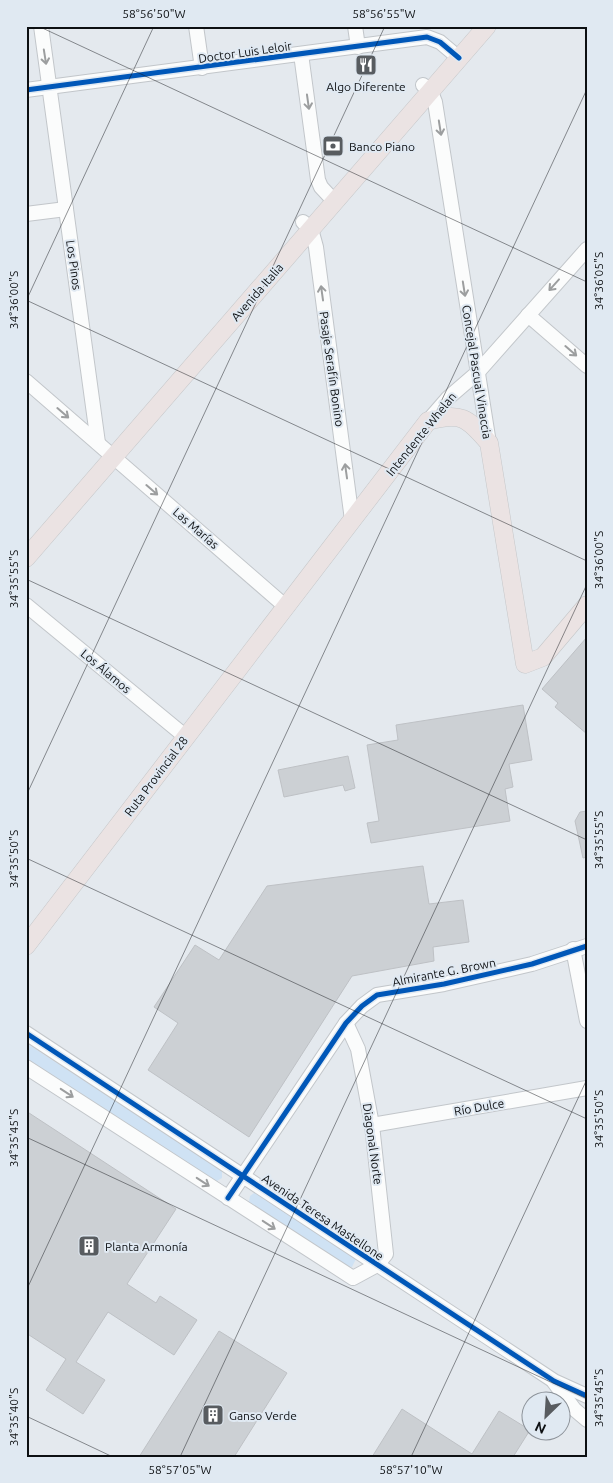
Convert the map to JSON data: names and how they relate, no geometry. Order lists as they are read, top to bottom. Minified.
{"streets":{"main road":["Avenida Italia","Concejal Pascual Vinaccia","Intendente Whelan","Ruta Provincial 28"],"street":["Doctor Luis Leloir","Los Pinos","Pasaje Serafín Bonino","Las Marías","Los Álamos","Almirante G. Brown","Río Dulce","Diagonal Norte","Avenida Teresa Mastellone"]},"crossings":[["Doctor Luis Leloir","Los Pinos"],["Doctor Luis Leloir","Avenida Italia"],["Los Pinos","Avenida Italia"],["Los Pinos","Las Marías"],["Avenida Italia","Pasaje Serafín Bonino"],["Avenida Italia","Concejal Pascual Vinaccia"],["Avenida Italia","Las Marías"],["Pasaje Serafín Bonino","Intendente Whelan"],["Concejal Pascual Vinaccia","Intendente Whelan"],["Intendente Whelan","Las Marías"],["Intendente Whelan","Ruta Provincial 28"],["Las Marías","Ruta Provincial 28"],["Los Álamos","Ruta Provincial 28"],["Almirante G. Brown","Diagonal Norte"],["Almirante G. Brown","Avenida Teresa Mastellone"],["Río Dulce","Diagonal Norte"],["Diagonal Norte","Avenida Teresa Mastellone"]],"one_way":["Pasaje Serafín Bonino","Concejal Pascual Vinaccia","Las Marías"],"places":{"restaurant":["Algo Diferente"],"bank":["Banco Piano"],"building":["Planta Armonía","Ganso Verde"]},"north":"bottom left","coordinates":["58°56'50\"W","58°56'55\"W","34°36'05\"S","34°36'00\"S","34°35'55\"S","34°35'50\"S","34°35'45\"S","34°35'40\"S","58°57'05\"W","58°57'10\"W"]}
